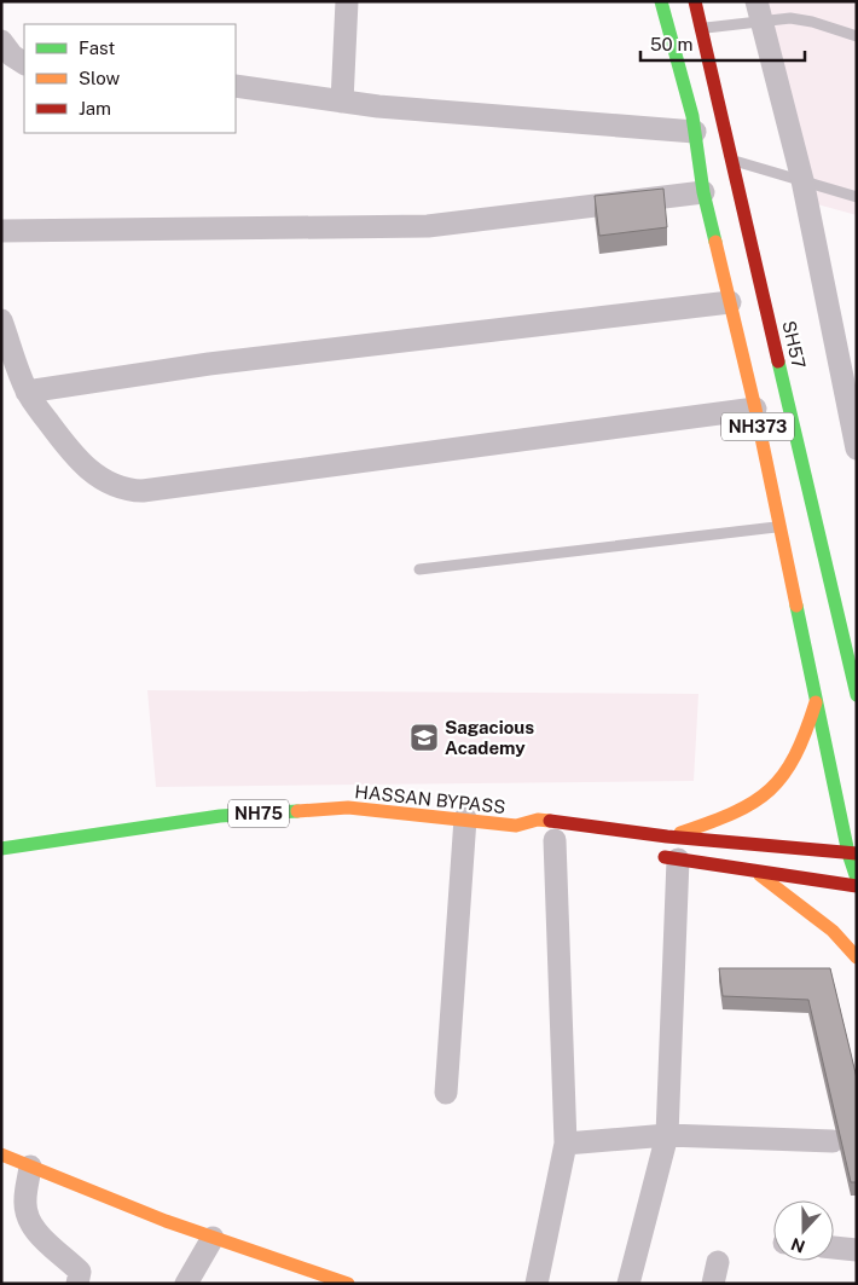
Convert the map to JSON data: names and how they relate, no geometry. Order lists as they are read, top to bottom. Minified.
{"streets":{"main road":["SH57","NH373","HASSAN BYPASS","NH75"]},"crossings":[["SH57","NH373"],["NH373","HASSAN BYPASS"],["HASSAN BYPASS","NH75"]],"places":{"school or university":["Sagacious Academy"]},"legend":["Fast","Slow","Jam"],"scale_bar":"50 m","north":"bottom"}
